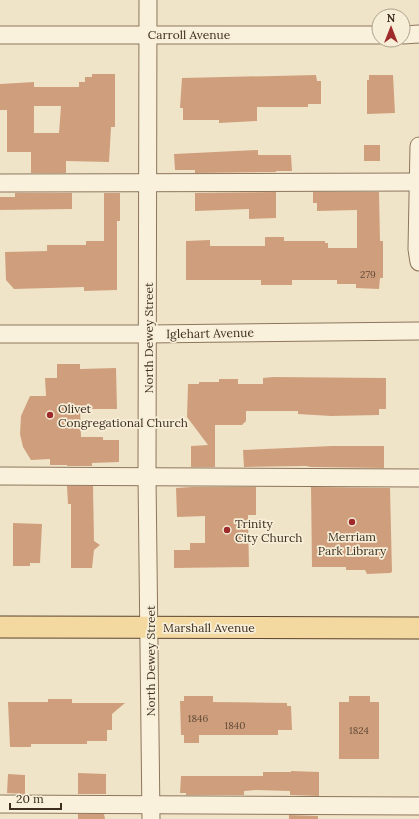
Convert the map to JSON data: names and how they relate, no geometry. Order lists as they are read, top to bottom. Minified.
{"streets":{"main road":["Marshall Avenue"],"street":["Carroll Avenue","Iglehart Avenue","North Dewey Street"]},"crossings":[["Carroll Avenue","North Dewey Street"],["Iglehart Avenue","North Dewey Street"],["North Dewey Street","Marshall Avenue"]],"places":["Olivet Congregational Church","Merriam Park Library","Trinity City Church"],"house_numbers":["279","1846","1840","1824"],"scale_bar":"20 m","north":"top"}
